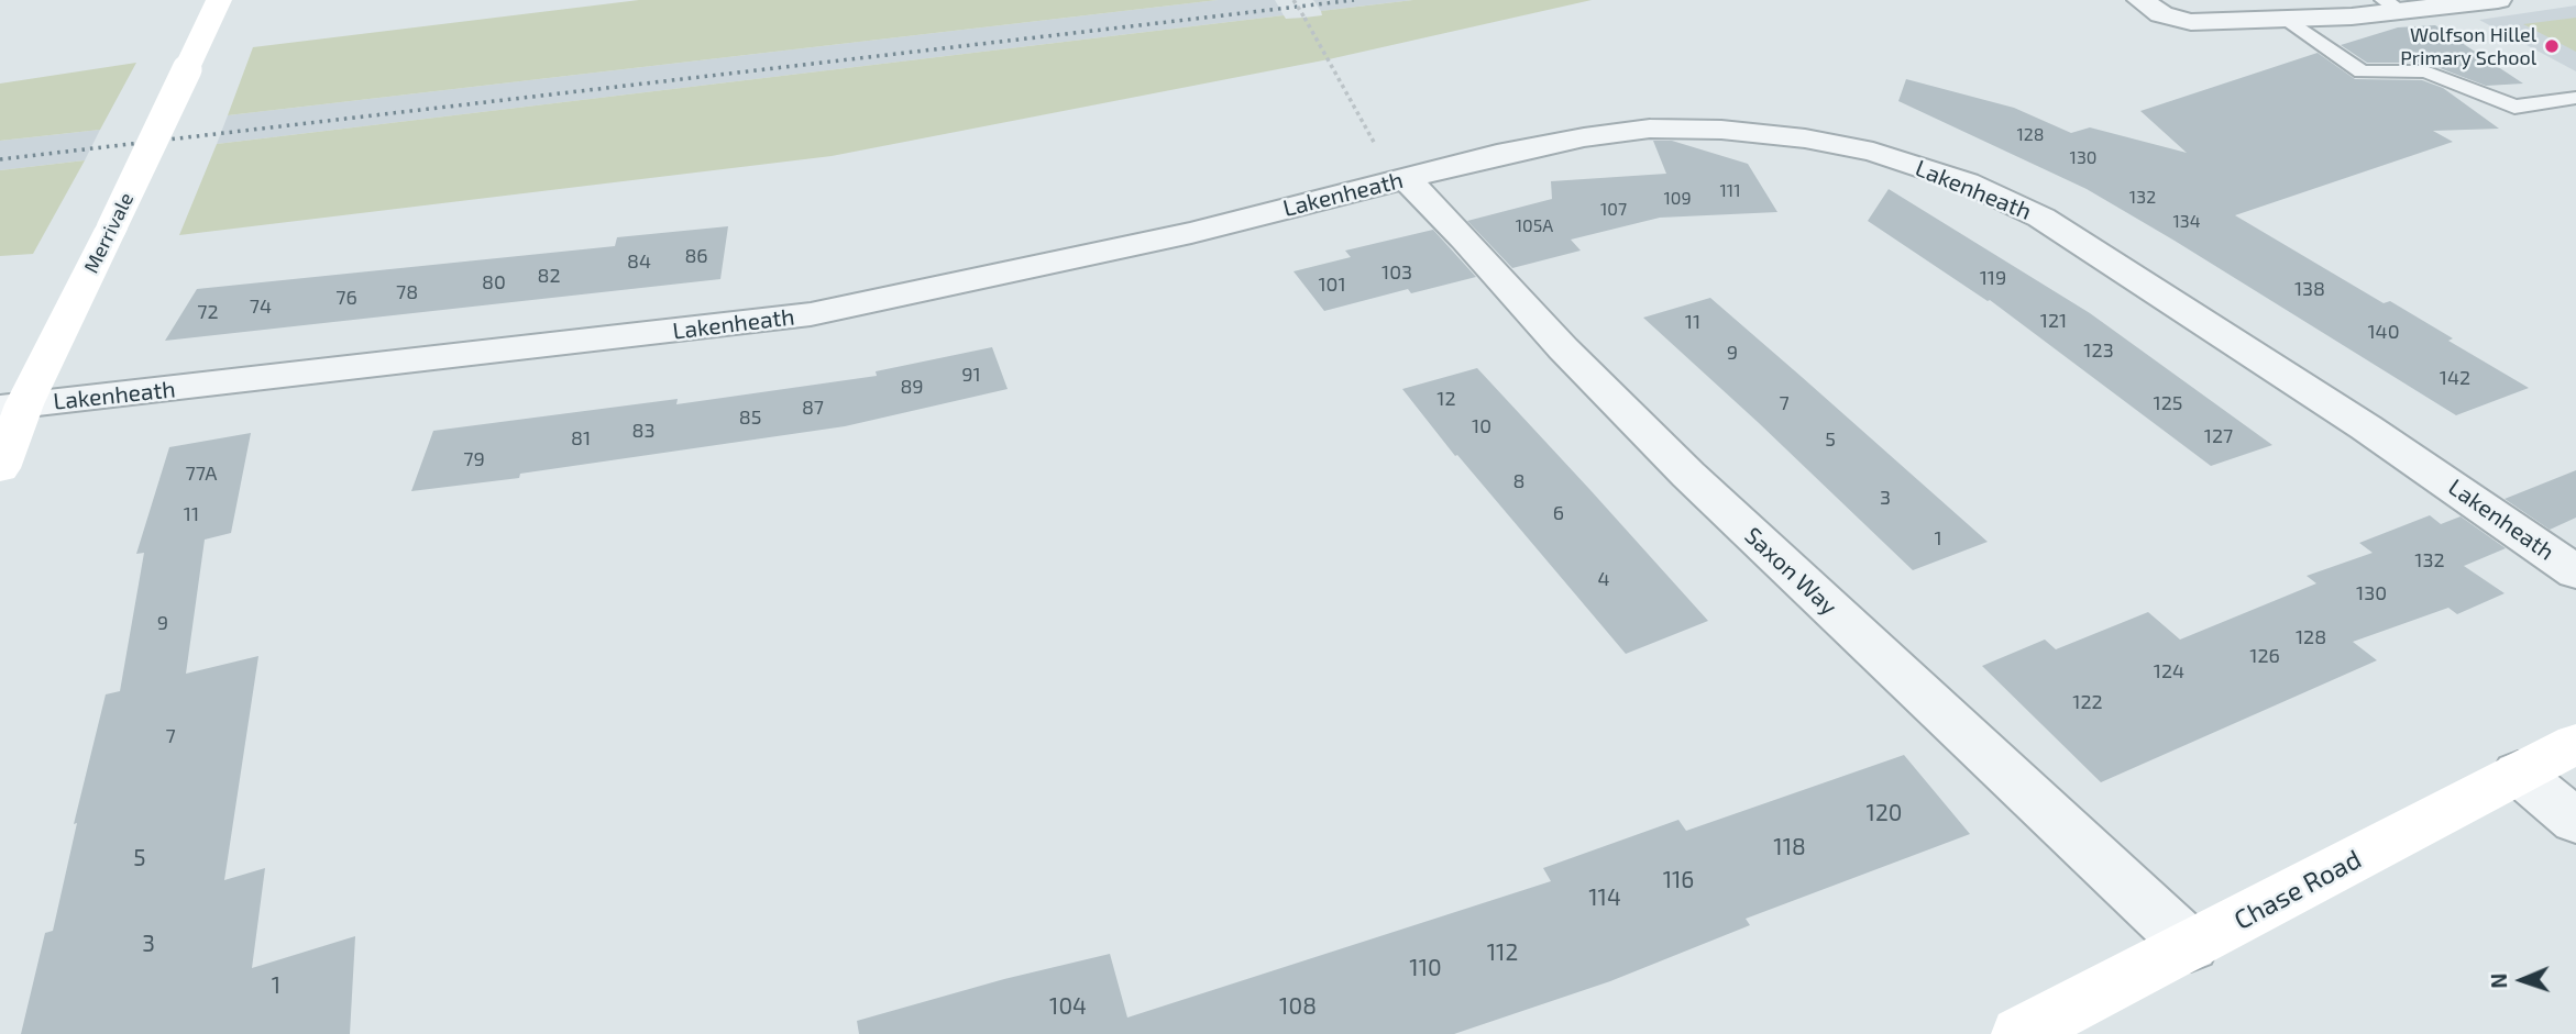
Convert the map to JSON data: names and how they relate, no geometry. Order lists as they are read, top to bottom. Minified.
{"streets":{"street":["Lakenheath","Merrivale","Saxon Way","Chase Road"]},"crossings":[["Lakenheath","Merrivale"],["Lakenheath","Saxon Way"],["Saxon Way","Chase Road"]],"places":["Wolfson Hillel Primary School"],"house_numbers":["128","130","111","132","109","107","134","105A","86","84","103","82","119","80","101","138","78","76","74","72","121","11","140","123","9","91","142","89","12","7","125","87","85","10","83","127","81","5","79","77A","8","3","6","11","1","132","4","130","9","128","126","124","122","7","120","118","5","116","114","3","112","110","1","104","108"],"north":"left"}
